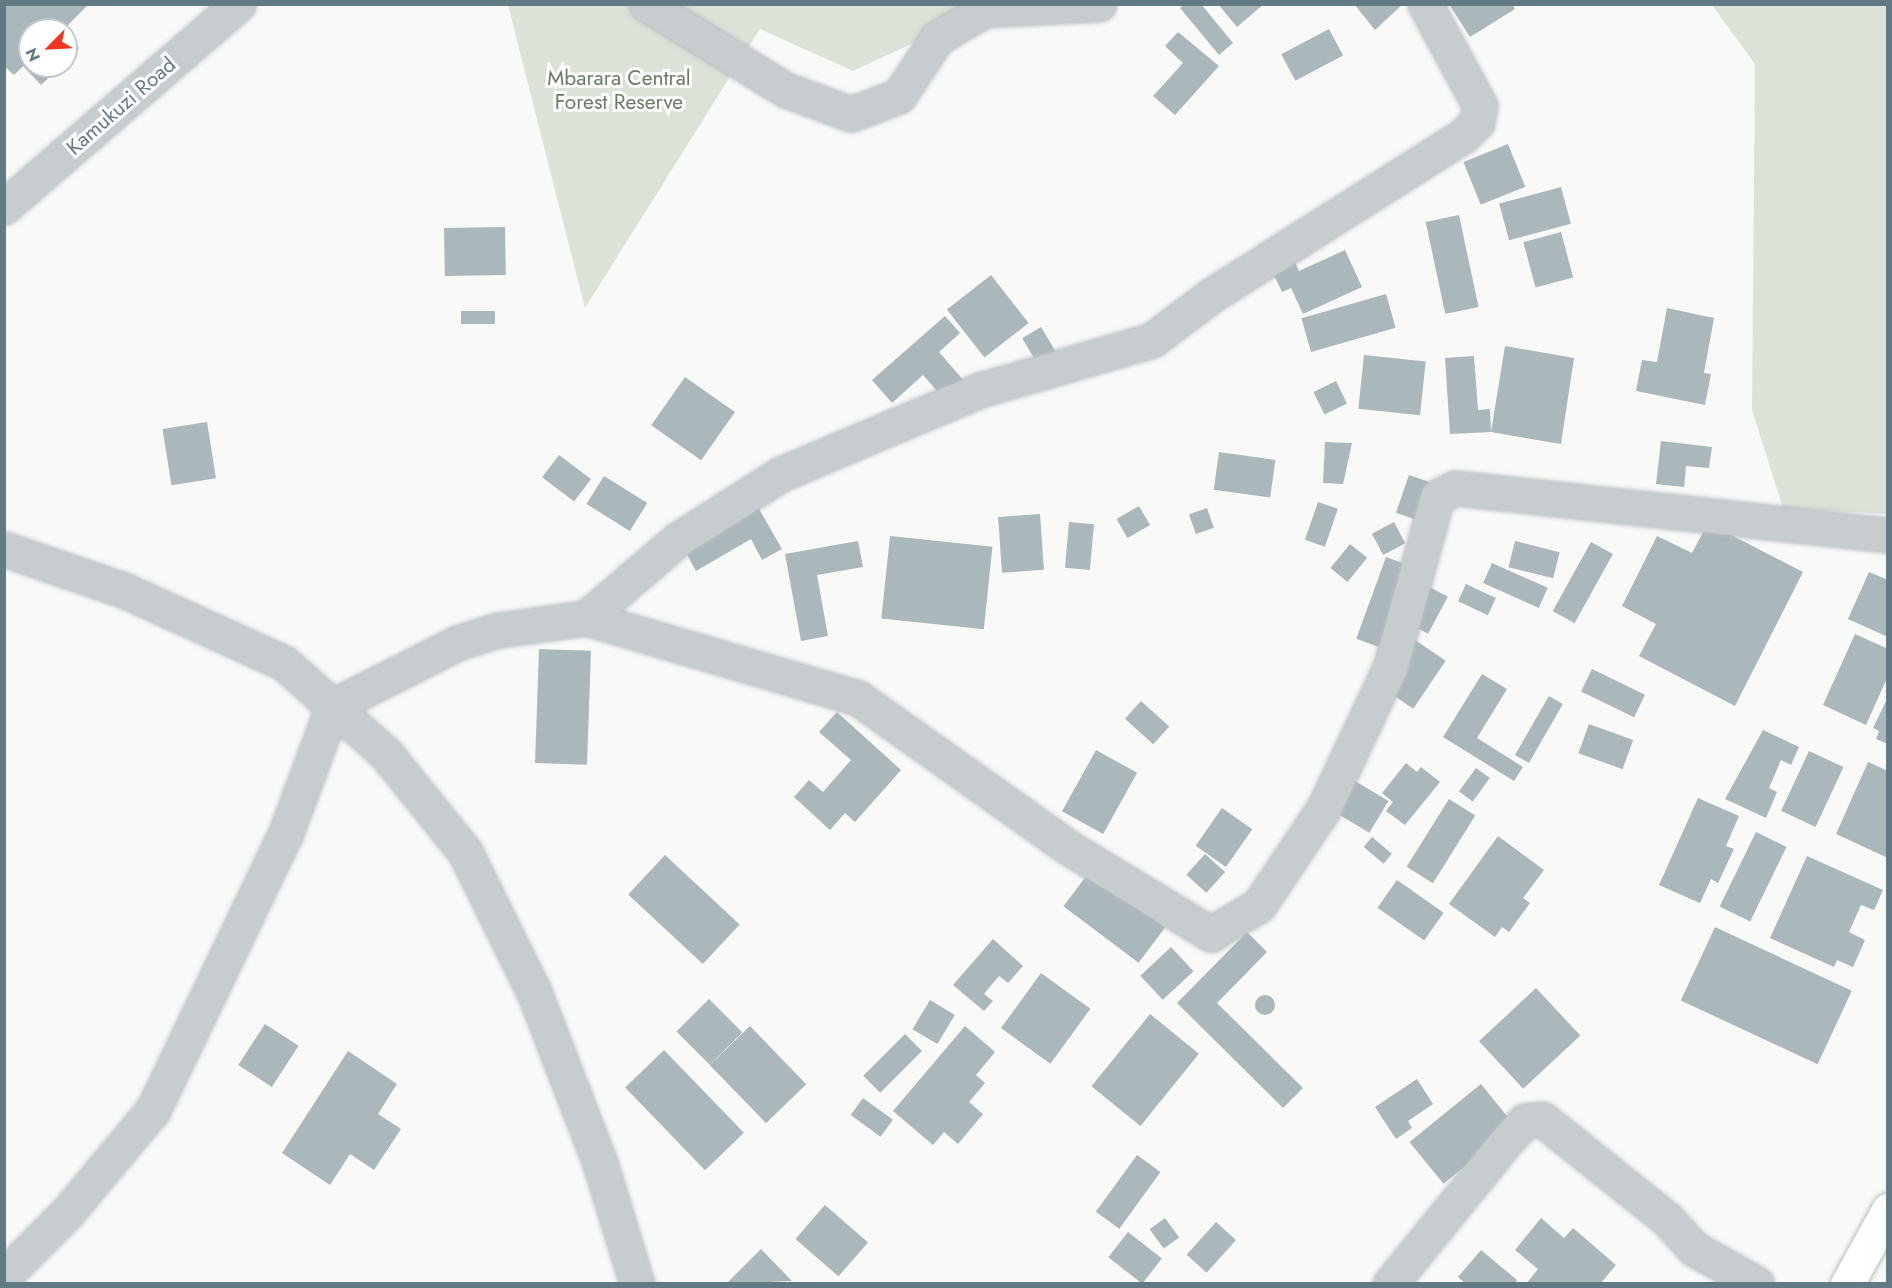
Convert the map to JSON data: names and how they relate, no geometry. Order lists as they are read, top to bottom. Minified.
{"streets":{"street":["Kamukuzi Road"]},"parks":["Mbarara Central Forest Reserve"],"north":"bottom left"}
